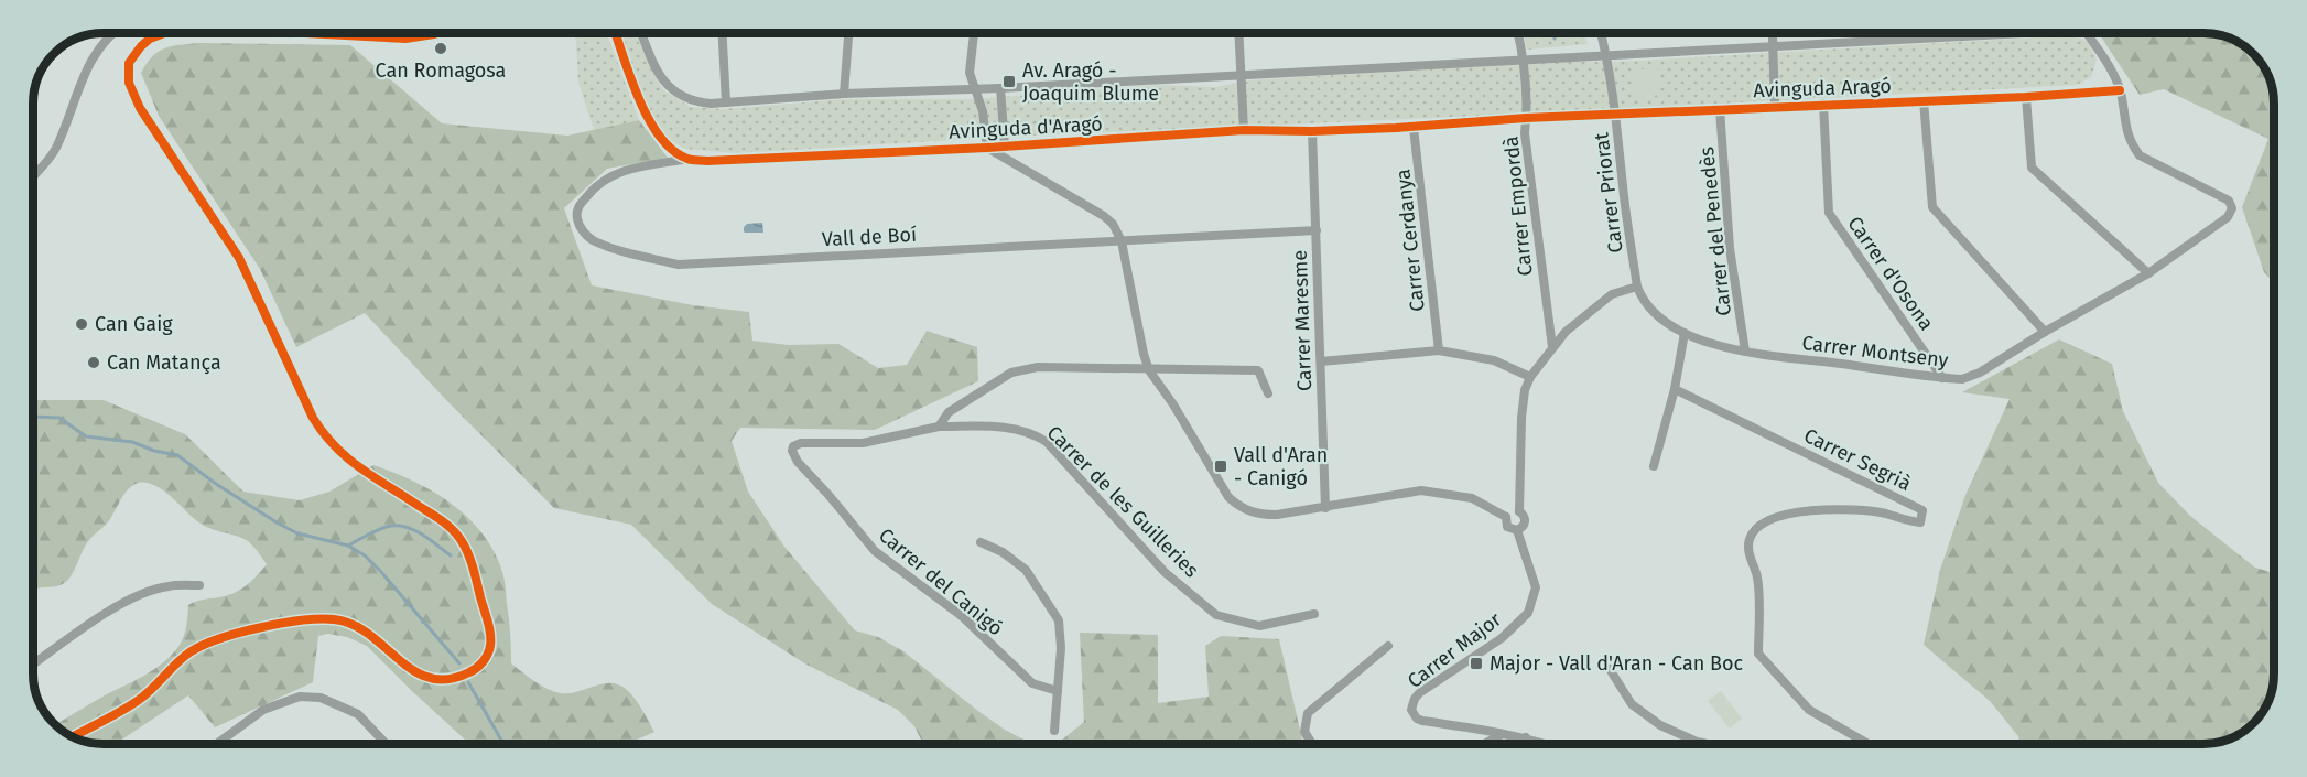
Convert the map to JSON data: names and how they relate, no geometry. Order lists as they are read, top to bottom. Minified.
{"streets":{"street":["Avinguda Aragó","Avinguda d'Aragó","Carrer Priorat","Carrer Empordà","Carrer del Penedès","Vall de Boí","Carrer Cerdanya","Carrer d'Osona","Carrer Maresme","Carrer Montseny","Carrer Segrià","Carrer de les Guilleries","Carrer del Canigó","Carrer Major"]},"crossings":[["Avinguda Aragó","Avinguda d'Aragó"],["Avinguda Aragó","Carrer Priorat"],["Avinguda Aragó","Carrer Empordà"],["Avinguda Aragó","Carrer del Penedès"],["Avinguda Aragó","Carrer d'Osona"],["Avinguda Aragó","Carrer Montseny"],["Avinguda d'Aragó","Carrer Priorat"],["Avinguda d'Aragó","Carrer Empordà"],["Avinguda d'Aragó","Vall de Boí"],["Avinguda d'Aragó","Carrer Cerdanya"],["Avinguda d'Aragó","Carrer Maresme"],["Carrer Priorat","Carrer Montseny"],["Carrer del Penedès","Carrer Montseny"],["Vall de Boí","Carrer Maresme"],["Carrer d'Osona","Carrer Montseny"],["Carrer de les Guilleries","Carrer del Canigó"]],"places":{"other":["Can Romagosa","Can Gaig","Can Matança"],"transit":["Av. Aragó - Joaquim Blume","Vall d'Aran - Canigó","Major - Vall d'Aran - Can Boc"]}}
